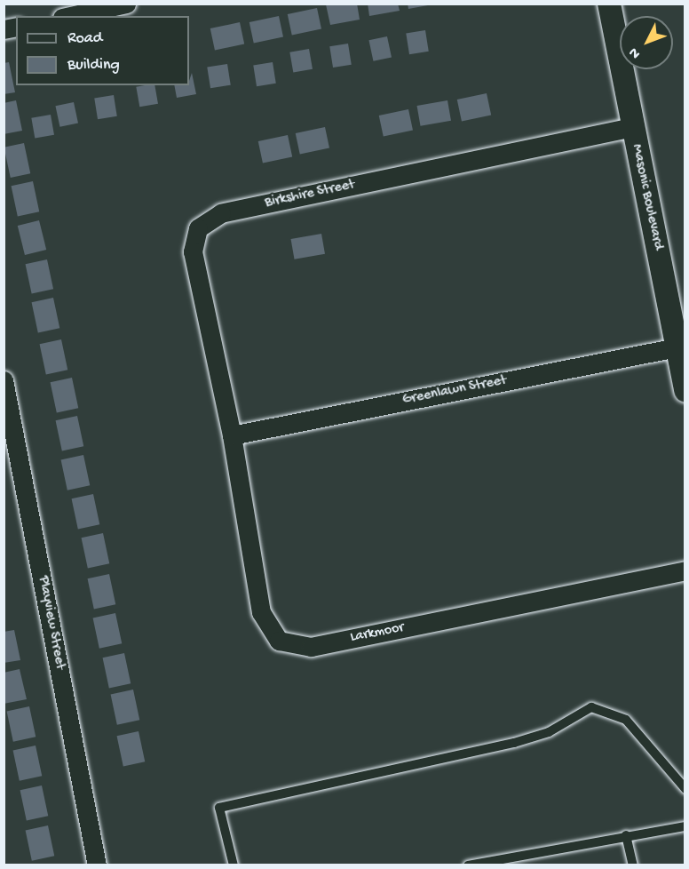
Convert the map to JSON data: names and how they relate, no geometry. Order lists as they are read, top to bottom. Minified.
{"streets":{"street":["Birkshire Street","Masonic Boulevard","Greenlawn Street","Playview Street","Larkmoor"]},"crossings":[["Birkshire Street","Masonic Boulevard"],["Birkshire Street","Greenlawn Street"],["Birkshire Street","Larkmoor"],["Masonic Boulevard","Greenlawn Street"],["Greenlawn Street","Larkmoor"]],"legend":["Road","Building"],"north":"bottom left"}
